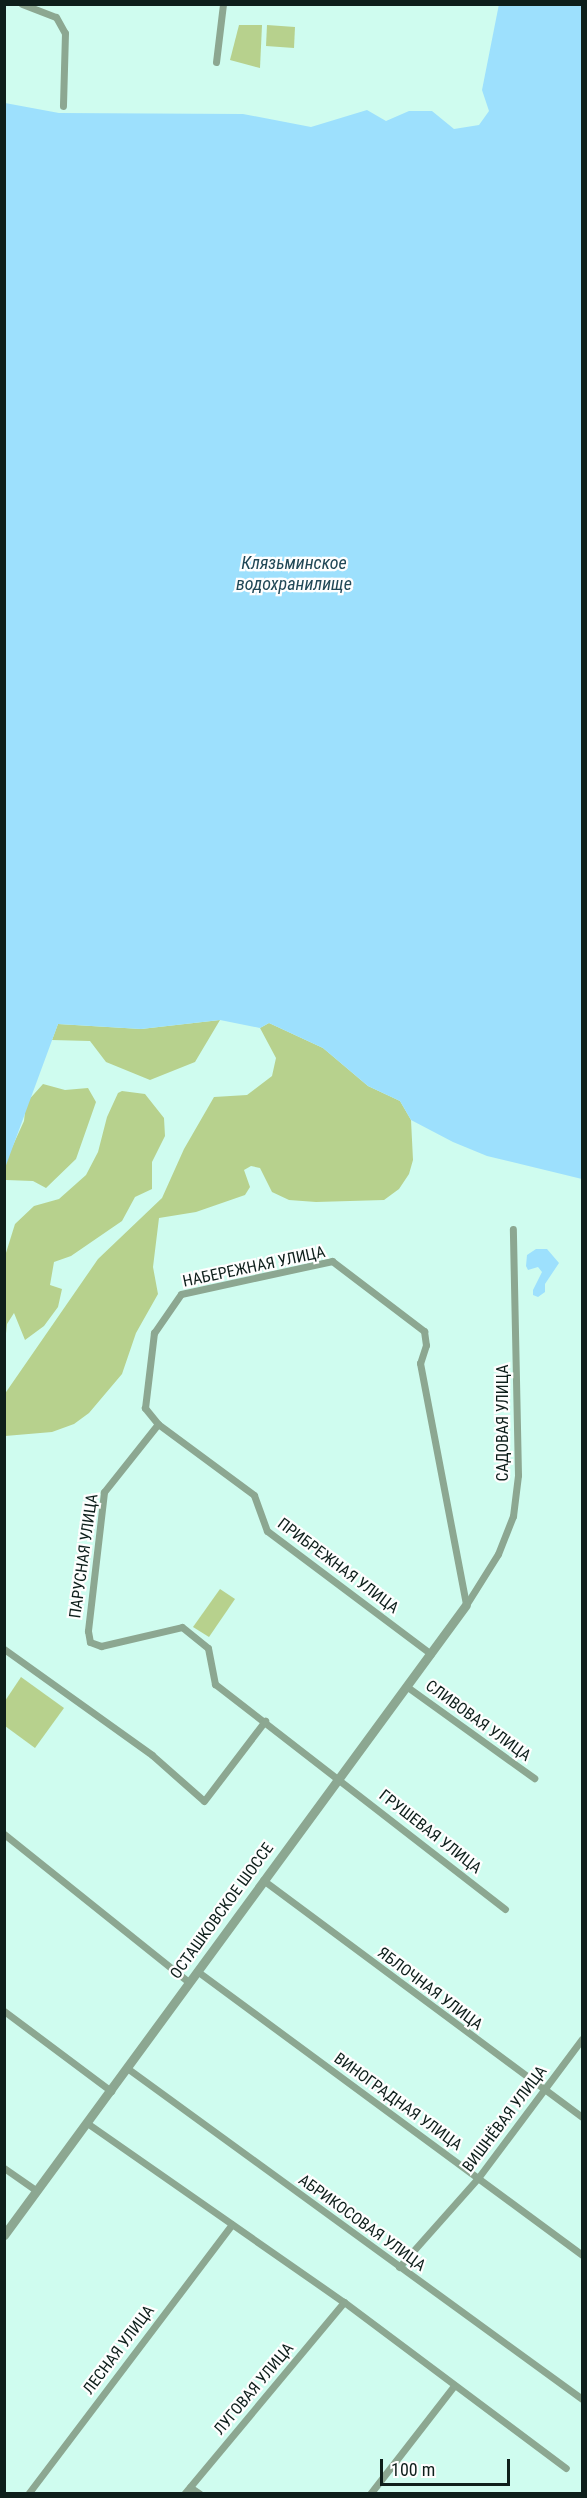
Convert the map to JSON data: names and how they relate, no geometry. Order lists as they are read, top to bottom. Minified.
{"streets":{"street":["НАБЕРЕЖНАЯ УЛИЦА","САДОВАЯ УЛИЦА","ПАРУСНАЯ УЛИЦА","ПРИБРЕЖНАЯ УЛИЦА","СЛИВОВАЯ УЛИЦА","ГРУШЕВАЯ УЛИЦА","ОСТАШКОВСКОЕ ШОССЕ","ЯБЛОЧНАЯ УЛИЦА","ВИНОГРАДНАЯ УЛИЦА","ВИШНЁВАЯ УЛИЦА","АБРИКОСОВАЯ УЛИЦА","ЛЕСНАЯ УЛИЦА","ЛУГОВАЯ УЛИЦА"]},"crossings":[["НАБЕРЕЖНАЯ УЛИЦА","САДОВАЯ УЛИЦА"],["НАБЕРЕЖНАЯ УЛИЦА","ПАРУСНАЯ УЛИЦА"],["НАБЕРЕЖНАЯ УЛИЦА","ПРИБРЕЖНАЯ УЛИЦА"],["НАБЕРЕЖНАЯ УЛИЦА","ОСТАШКОВСКОЕ ШОССЕ"],["САДОВАЯ УЛИЦА","ОСТАШКОВСКОЕ ШОССЕ"],["ПАРУСНАЯ УЛИЦА","ПРИБРЕЖНАЯ УЛИЦА"],["ПАРУСНАЯ УЛИЦА","ГРУШЕВАЯ УЛИЦА"],["ПАРУСНАЯ УЛИЦА","ОСТАШКОВСКОЕ ШОССЕ"],["ПРИБРЕЖНАЯ УЛИЦА","ОСТАШКОВСКОЕ ШОССЕ"],["СЛИВОВАЯ УЛИЦА","ОСТАШКОВСКОЕ ШОССЕ"],["ГРУШЕВАЯ УЛИЦА","ОСТАШКОВСКОЕ ШОССЕ"],["ОСТАШКОВСКОЕ ШОССЕ","ЯБЛОЧНАЯ УЛИЦА"],["ОСТАШКОВСКОЕ ШОССЕ","ВИНОГРАДНАЯ УЛИЦА"],["ОСТАШКОВСКОЕ ШОССЕ","АБРИКОСОВАЯ УЛИЦА"],["ЯБЛОЧНАЯ УЛИЦА","ВИШНЁВАЯ УЛИЦА"],["ВИНОГРАДНАЯ УЛИЦА","ВИШНЁВАЯ УЛИЦА"],["ВИШНЁВАЯ УЛИЦА","АБРИКОСОВАЯ УЛИЦА"]],"water":["Клязьминское водохранилище"],"scale_bar":"100 m"}
